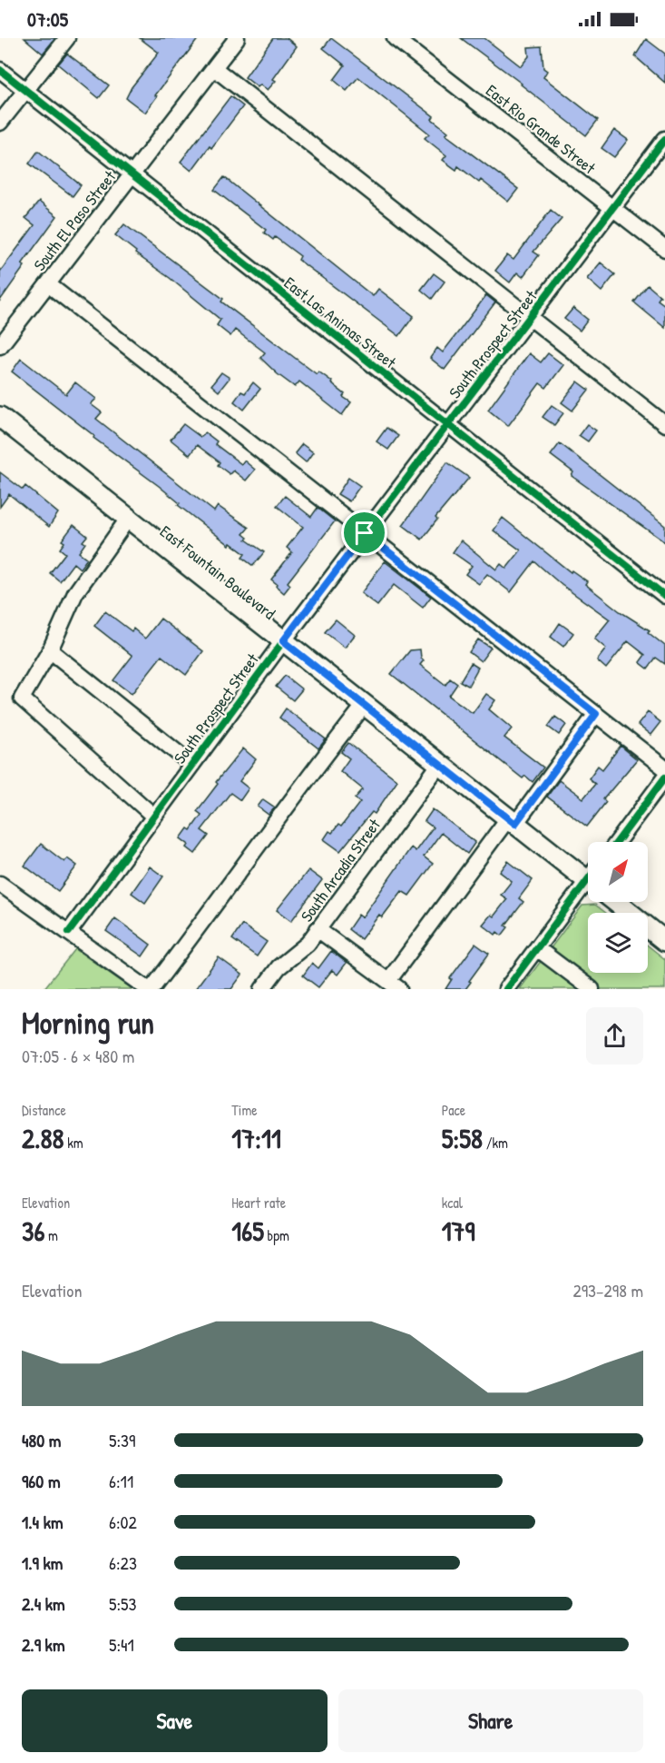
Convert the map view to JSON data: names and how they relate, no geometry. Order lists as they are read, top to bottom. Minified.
{"streets":{"main road":["East Fountain Boulevard"],"street":["East Rio Grande Street","South El Paso Street","East Las Animas Street","South Prospect Street","South Arcadia Street"]},"crossings":[["East Rio Grande Street","South Prospect Street"],["South El Paso Street","East Las Animas Street"],["East Las Animas Street","South Prospect Street"],["South Prospect Street","East Fountain Boulevard"],["East Fountain Boulevard","South Arcadia Street"]],"north":"top right","page":{"status":"07:05","heading":["Morning run","07:05 · 6 × 480 m"],"stats":[["Distance","2.88 km"],["Time","17:11"],["Pace","5:58 /km"],["Elevation","36 m"],["Heart rate","165 bpm"],["kcal","179"]],"chart":["Elevation","293–298 m"],"list":[{"name":"480 m","note":"5:39"},{"name":"960 m","note":"6:11"},{"name":"1.4 km","note":"6:02"},{"name":"1.9 km","note":"6:23"},{"name":"2.4 km","note":"5:53"},{"name":"2.9 km","note":"5:41"}],"buttons":["Save","Share"]}}
